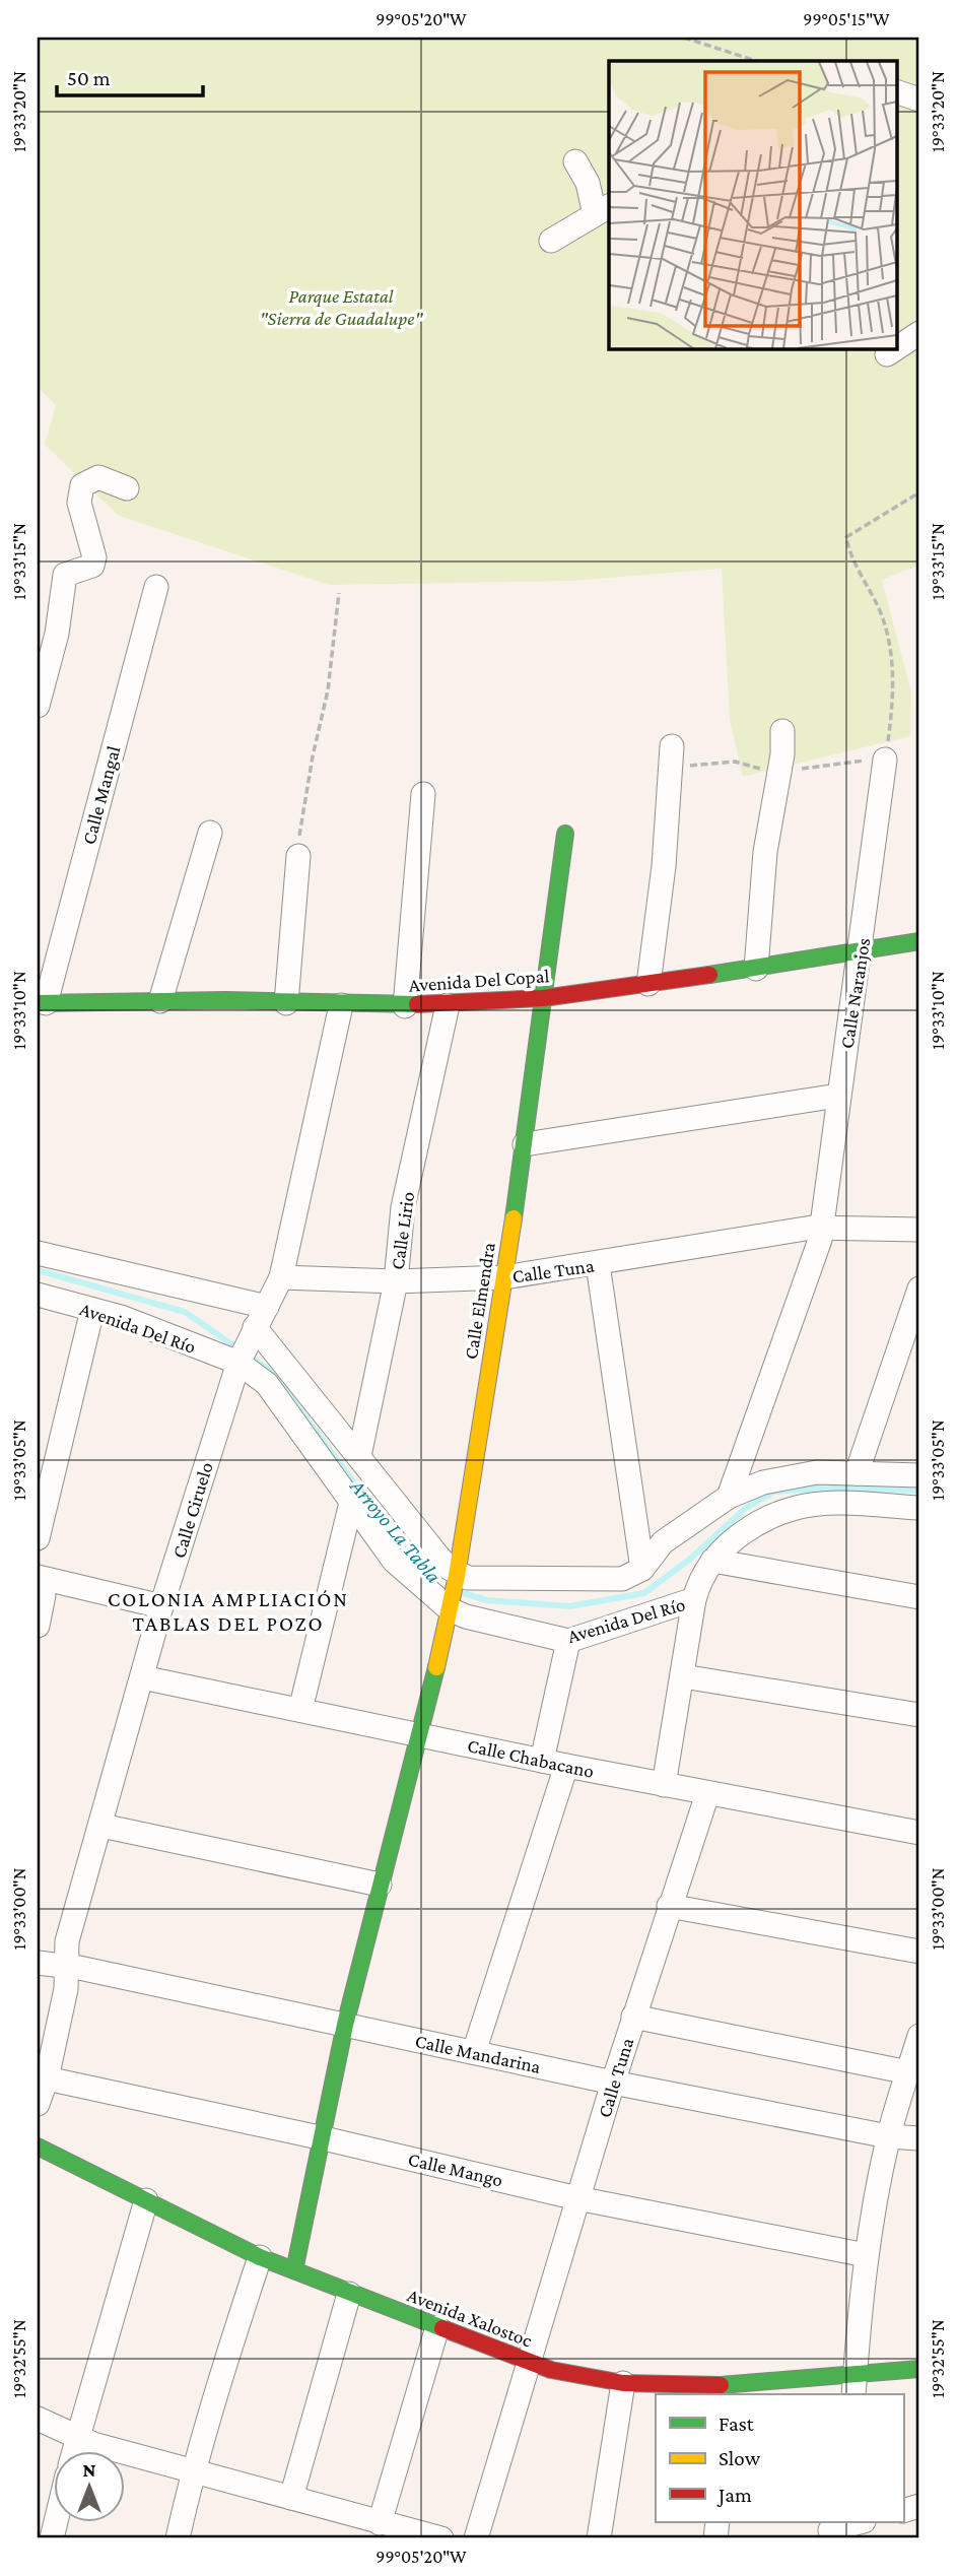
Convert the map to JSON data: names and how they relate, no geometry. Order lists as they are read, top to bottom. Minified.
{"streets":{"street":["Calle Mangal","Avenida Del Copal","Calle Naranjos","Calle Lirio","Calle Tuna","Calle Elmendra","Avenida Del Río","Calle Ciruelo","Calle Chabacano","Calle Mandarina","Calle Mango","Avenida Xalostoc"]},"crossings":[["Calle Mangal","Avenida Del Copal"],["Avenida Del Copal","Calle Naranjos"],["Avenida Del Copal","Calle Lirio"],["Avenida Del Copal","Calle Elmendra"],["Avenida Del Copal","Calle Ciruelo"],["Calle Naranjos","Calle Tuna"],["Calle Lirio","Calle Tuna"],["Calle Tuna","Calle Elmendra"],["Calle Tuna","Calle Ciruelo"],["Calle Tuna","Calle Chabacano"],["Calle Tuna","Calle Mandarina"],["Calle Tuna","Calle Mango"],["Calle Tuna","Avenida Xalostoc"],["Calle Elmendra","Avenida Del Río"],["Calle Elmendra","Calle Chabacano"],["Calle Elmendra","Calle Mandarina"],["Calle Elmendra","Calle Mango"],["Calle Elmendra","Avenida Xalostoc"],["Avenida Del Río","Calle Ciruelo"],["Calle Ciruelo","Calle Chabacano"],["Calle Ciruelo","Calle Mandarina"],["Calle Ciruelo","Calle Mango"]],"districts":["COLONIA AMPLIACIÓN TABLAS DEL POZO"],"water":["Arroyo La Tabla"],"parks":["Parque Estatal \"Sierra de Guadalupe\""],"legend":["Fast","Slow","Jam"],"scale_bar":"50 m","north":"top","coordinates":["99°05'20\"W","99°05'15\"W","19°33'20\"N","19°33'15\"N","19°33'10\"N","19°33'05\"N","19°33'00\"N","19°32'55\"N"]}
